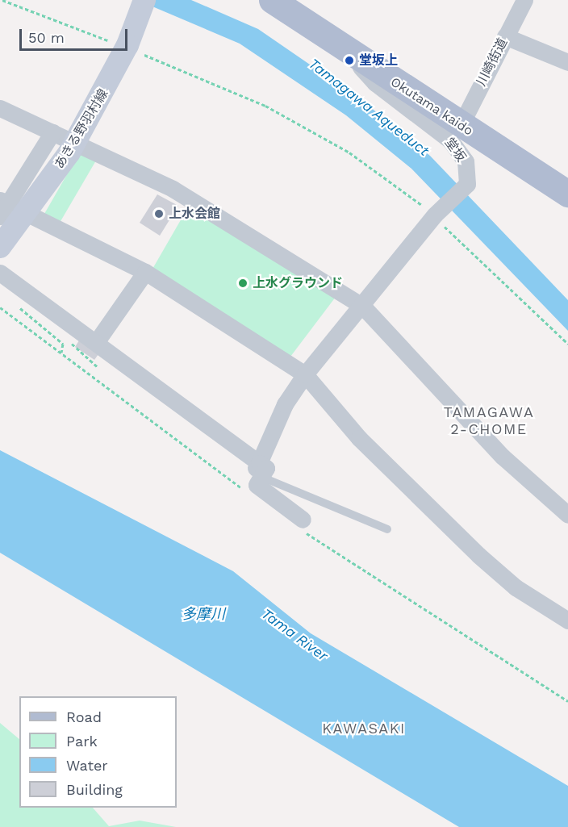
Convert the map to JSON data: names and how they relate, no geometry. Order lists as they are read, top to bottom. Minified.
{"streets":{"main road":["Okutama kaido","あきる野羽村線"],"street":["川崎街道","堂坂"]},"crossings":[["川崎街道","Okutama kaido"],["Okutama kaido","堂坂"]],"districts":["TAMAGAWA 2-CHOME","KAWASAKI"],"water":["Tamagawa Aqueduct","多摩川","Tama River"],"places":["堂坂上","上水会館","上水グラウンド"],"legend":["Road","Park","Water","Building"],"scale_bar":"50 m"}
